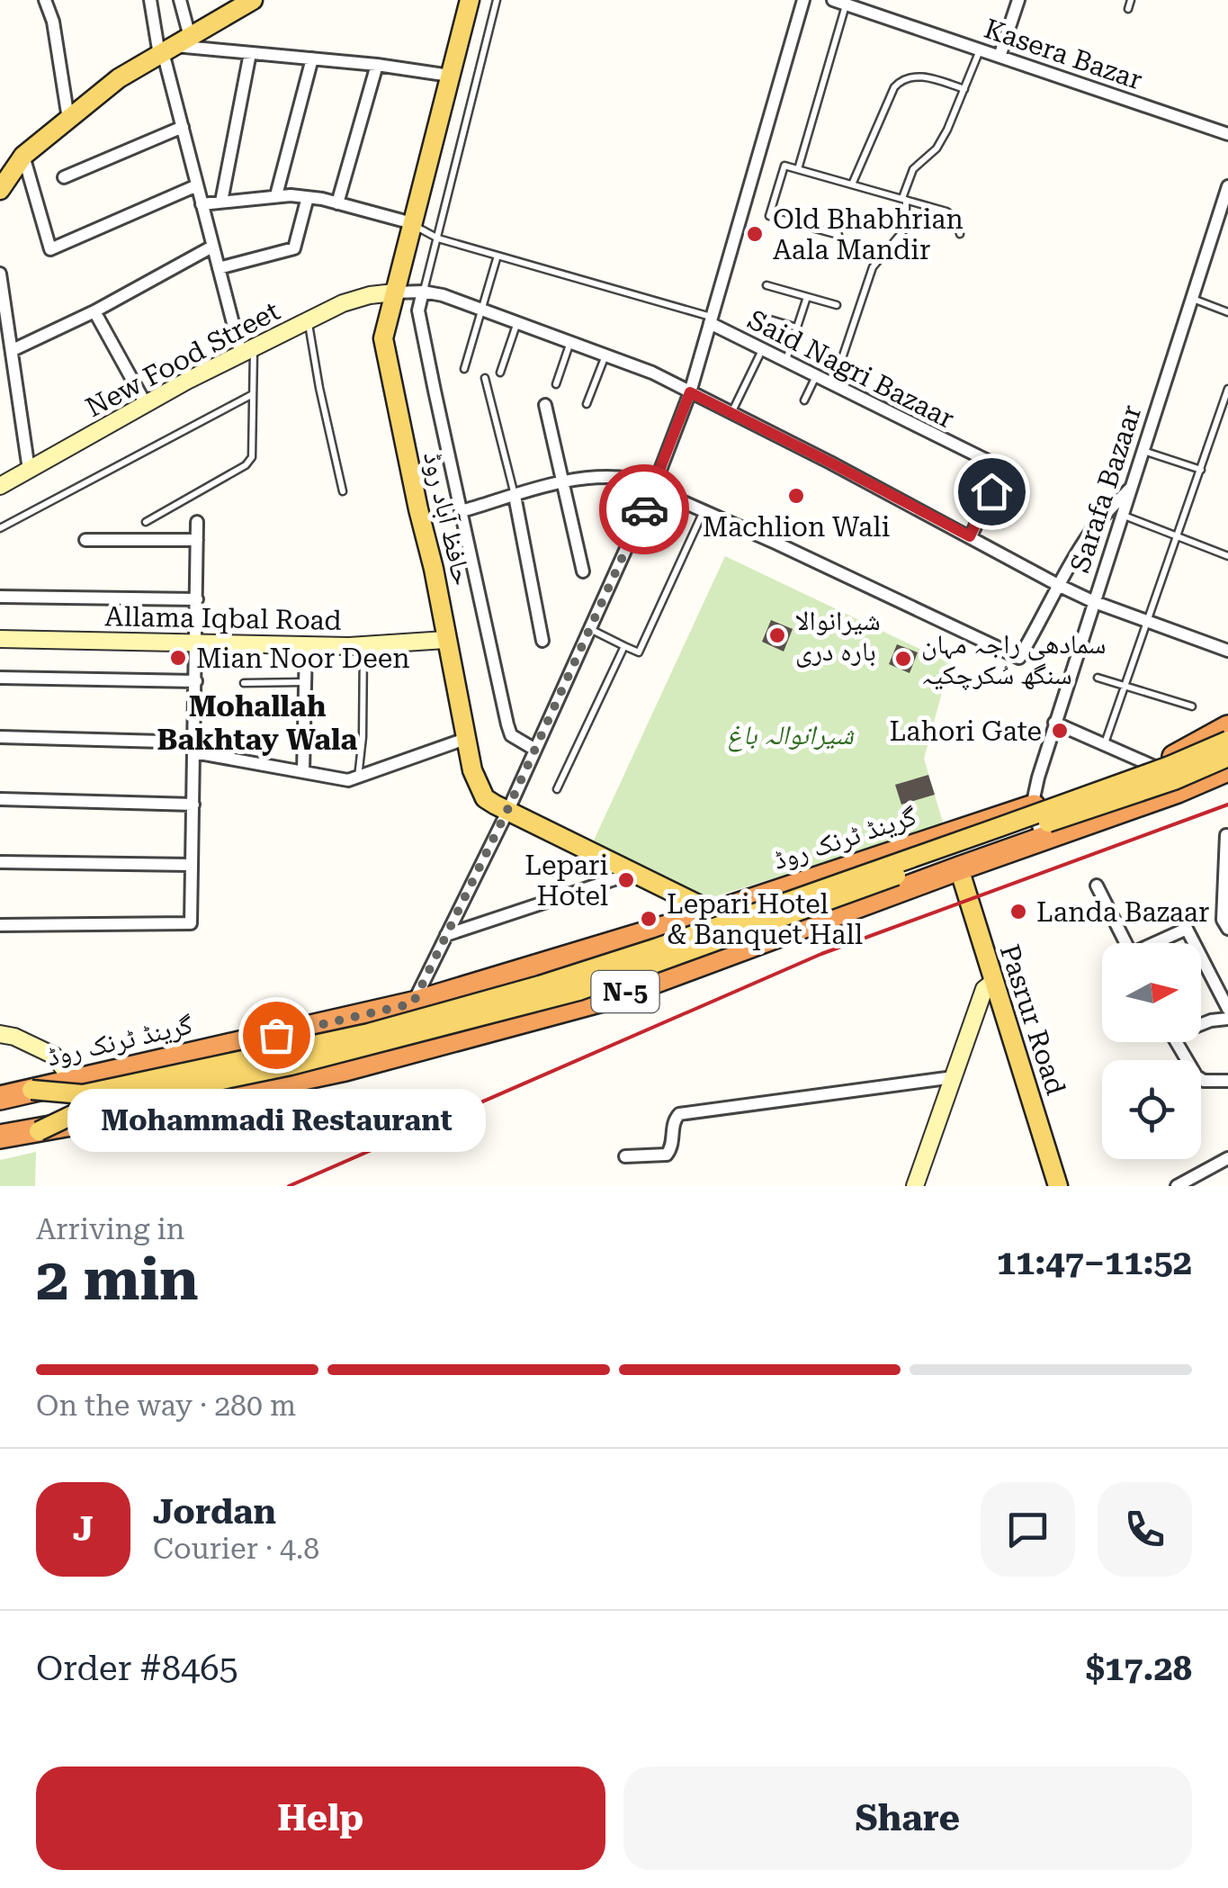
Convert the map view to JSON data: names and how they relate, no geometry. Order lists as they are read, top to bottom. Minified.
{"streets":{"highway":["گرینڈ ٹرنک روڈ","N-5"],"main road":["حافظ آباد روڈ","Pasrur Road"],"street":["Kasera Bazar","New Food Street","Said Nagri Bazaar","Sarafa Bazaar","Allama Iqbal Road"]},"crossings":[["New Food Street","حافظ آباد روڈ"],["Sarafa Bazaar","گرینڈ ٹرنک روڈ"],["حافظ آباد روڈ","Allama Iqbal Road"],["حافظ آباد روڈ","گرینڈ ٹرنک روڈ"],["N-5","Pasrur Road"]],"districts":["Mohallah Bakhtay Wala"],"parks":["شیرانوالہ باغ"],"places":["Old Bhabhrian Aala Mandir","Machlion Wali","شیرانوالا بارہ دری","Mian Noor Deen","سمادھی راجہ مہان سنگھ سُکرچکیہ","Lahori Gate","Lepari Hotel","Landa Bazaar","Lepari Hotel & Banquet Hall","Mohammadi Restaurant"],"north":"right","page":{"bubble":"Mohammadi Restaurant","heading":["2 min","Arriving in","11:47–11:52"],"panel":["Jordan","Courier · 4.8","Order #8465","$17.28"],"bar":"On the way · 280 m","round":"J","buttons":["Help","Share"]}}
